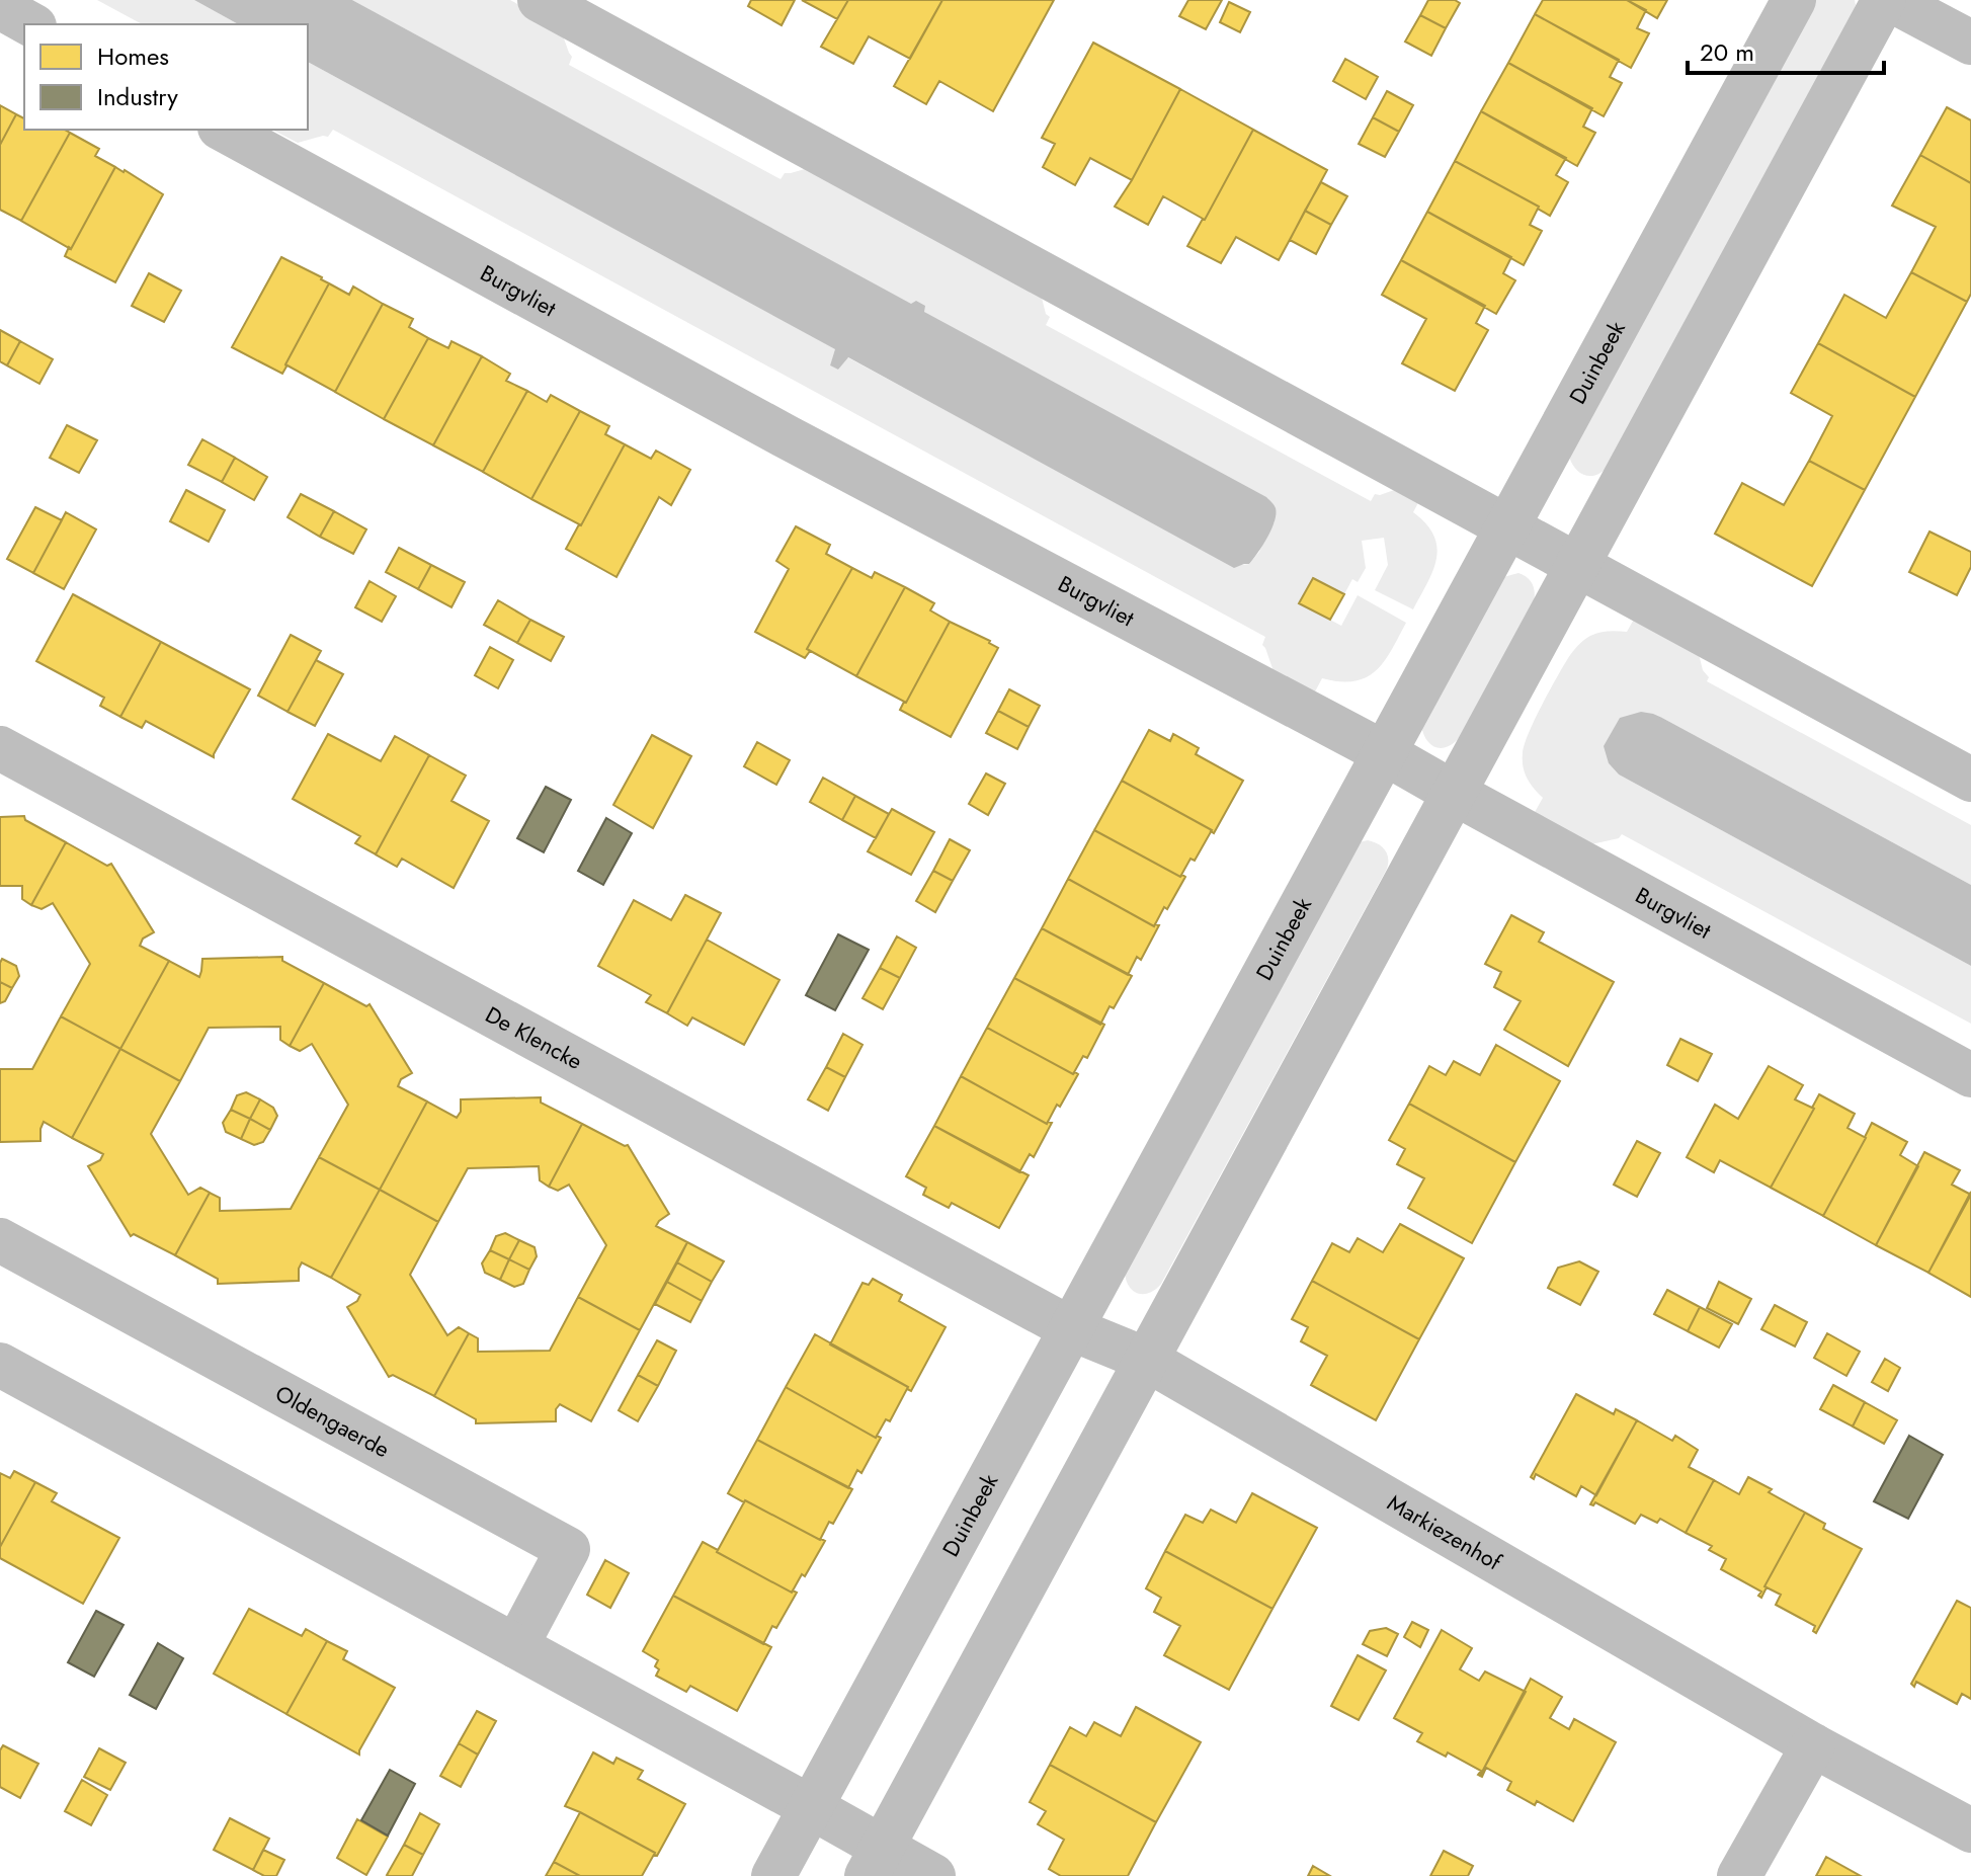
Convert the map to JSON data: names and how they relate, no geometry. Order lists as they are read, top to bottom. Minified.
{"streets":{"street":["Burgvliet","Duinbeek","De Klencke","Oldengaerde","Markiezenhof"]},"crossings":[["Burgvliet","Duinbeek"],["Duinbeek","De Klencke"],["Duinbeek","Markiezenhof"],["De Klencke","Markiezenhof"]],"legend":["Homes","Industry"],"scale_bar":"20 m"}
